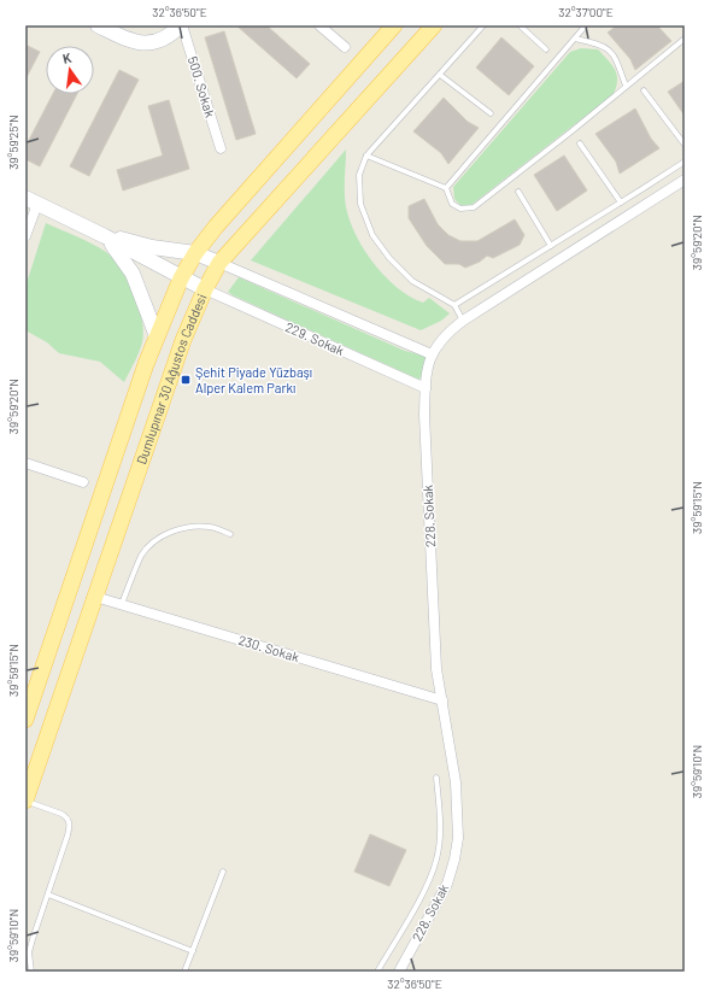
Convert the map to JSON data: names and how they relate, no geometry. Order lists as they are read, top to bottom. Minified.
{"streets":{"main road":["Dumlupınar 30 Ağustos Caddesi"],"street":["500. Sokak","229. Sokak","228. Sokak","230. Sokak"]},"crossings":[["229. Sokak","Dumlupınar 30 Ağustos Caddesi"],["229. Sokak","228. Sokak"],["Dumlupınar 30 Ağustos Caddesi","230. Sokak"],["228. Sokak","230. Sokak"]],"places":{"transit":["Şehit Piyade Yüzbaşı Alper Kalem Parkı"]},"north":"top","coordinates":["32°36'50\"E","32°37'00\"E","39°59'25\"N","39°59'20\"N","39°59'15\"N","39°59'10\"N"]}
